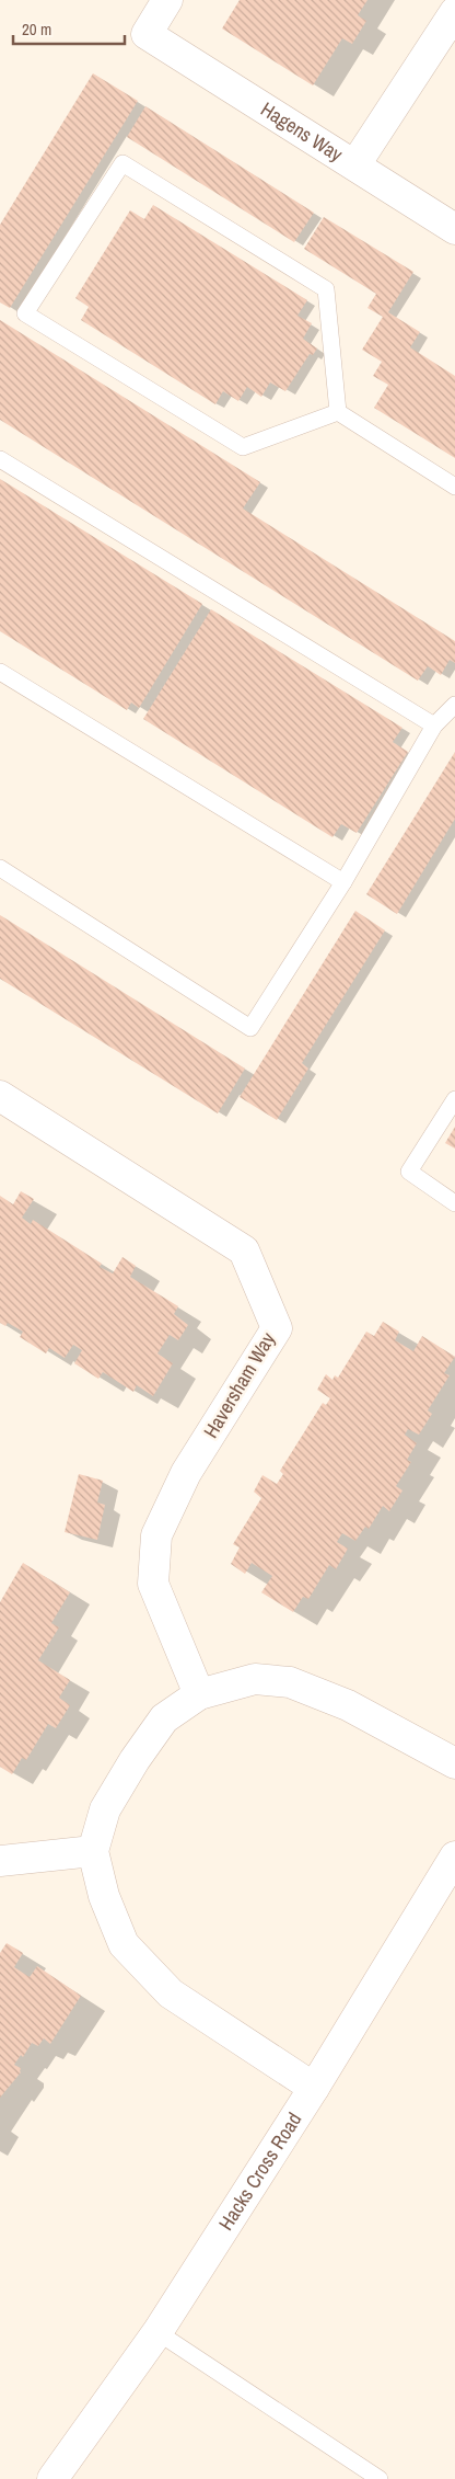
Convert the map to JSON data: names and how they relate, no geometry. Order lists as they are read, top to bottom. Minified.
{"streets":{"street":["Hagens Way","Haversham Way","Hacks Cross Road"]},"scale_bar":"20 m"}
